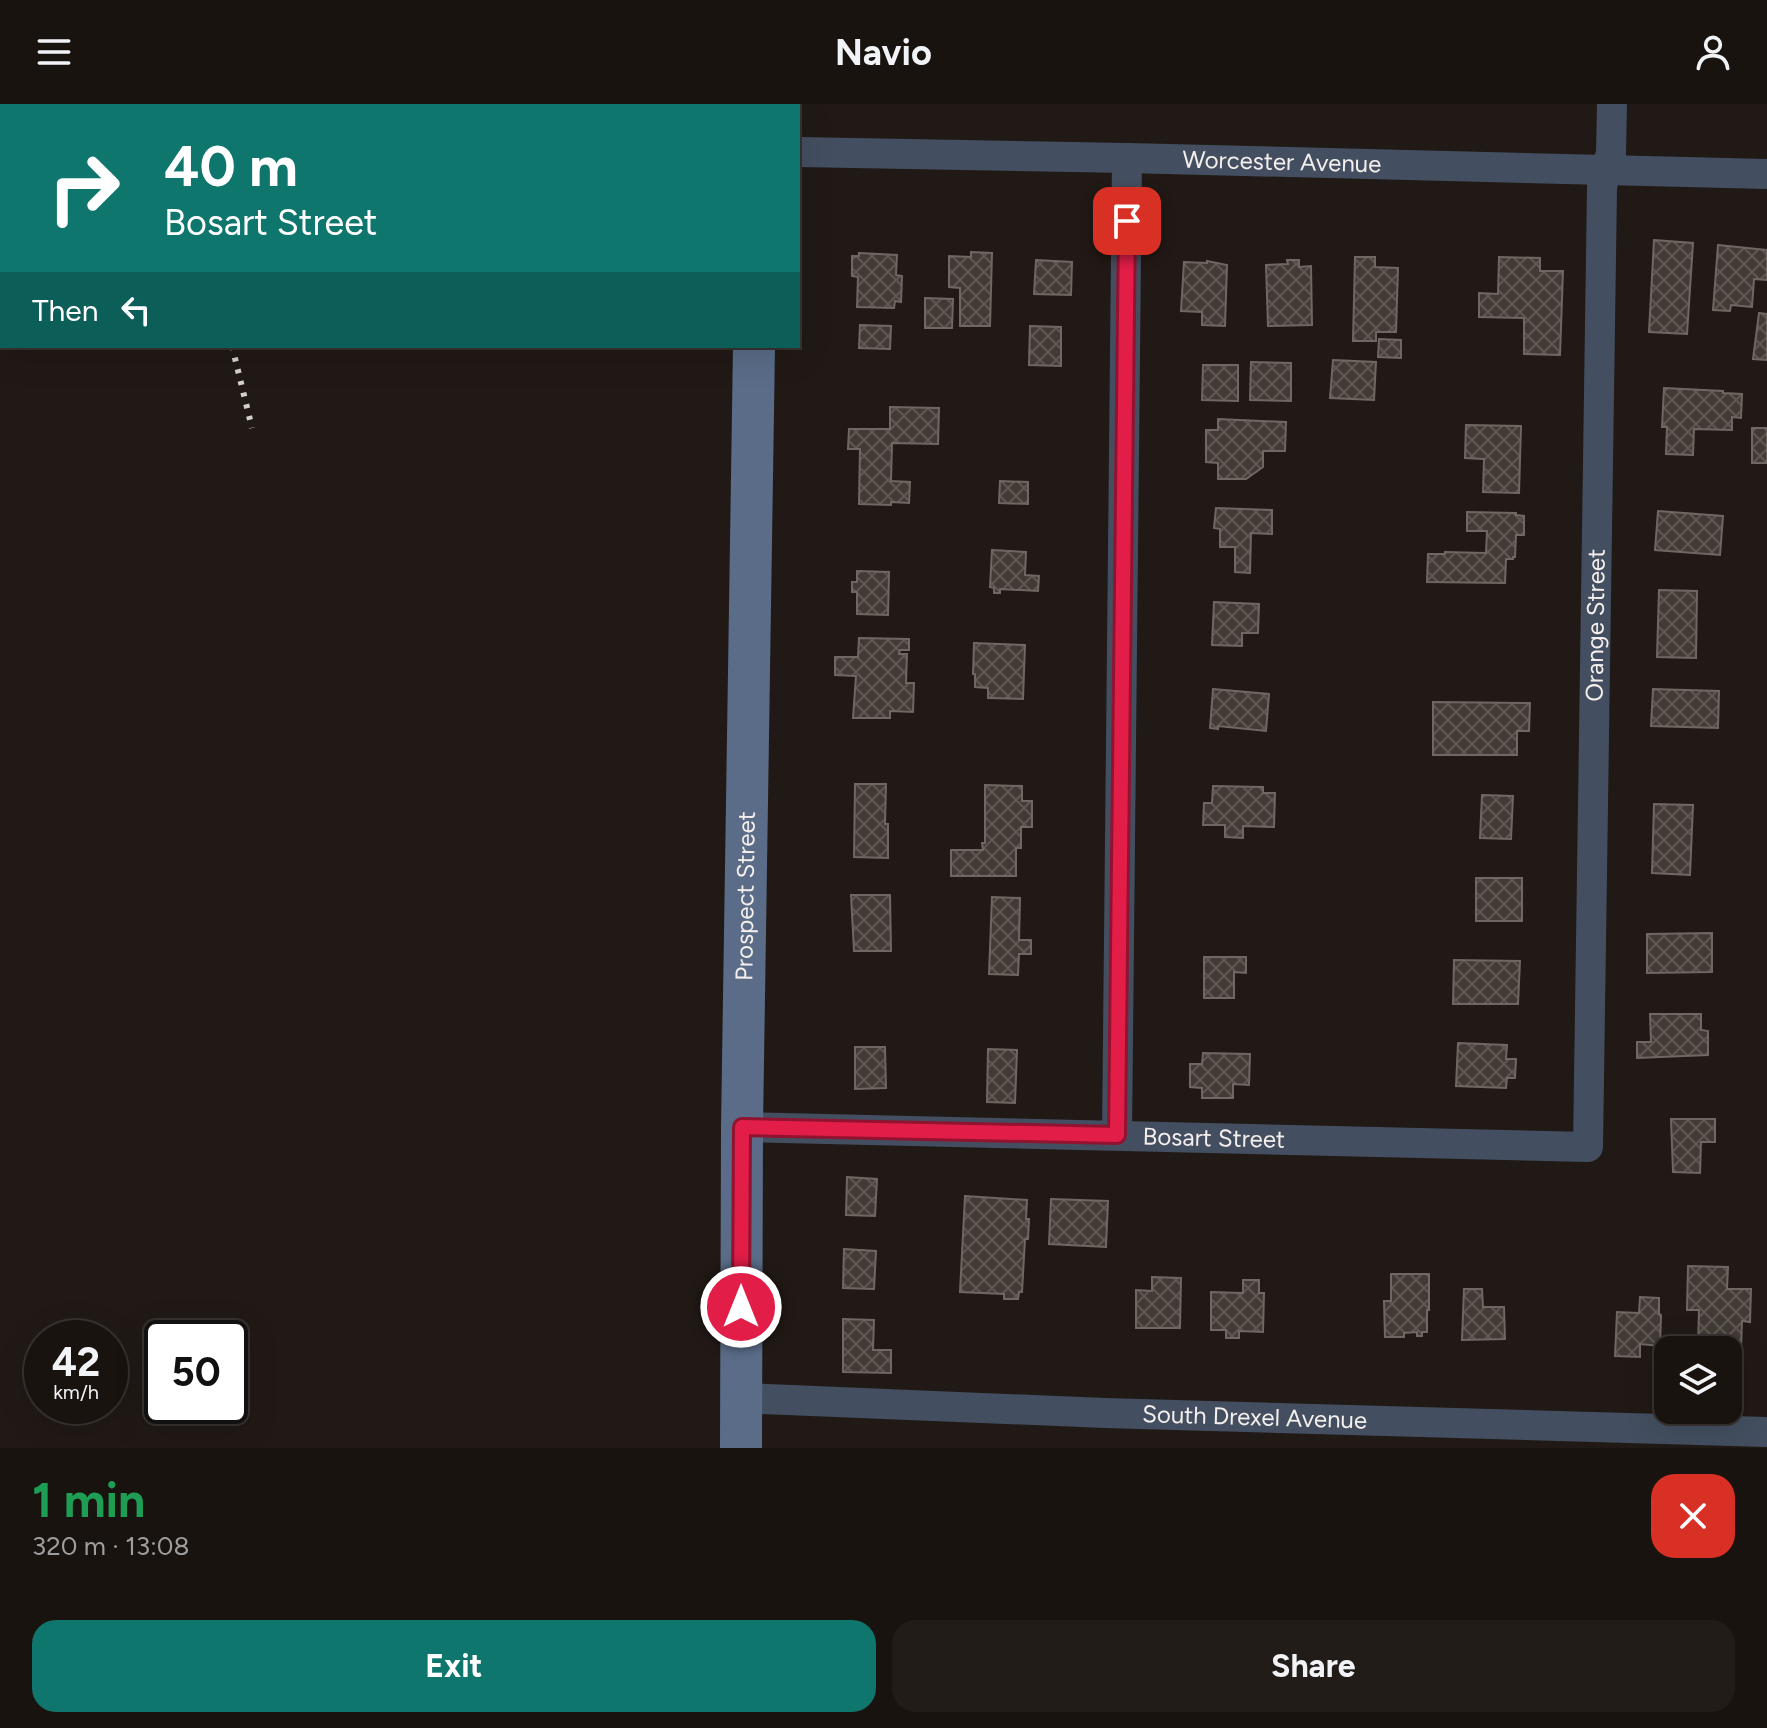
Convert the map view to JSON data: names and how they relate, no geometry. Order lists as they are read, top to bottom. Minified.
{"streets":{"main road":["Prospect Street"],"street":["Worcester Avenue","Orange Street","Bosart Street","South Drexel Avenue"]},"crossings":[["Worcester Avenue","Orange Street"],["Orange Street","Bosart Street"],["Prospect Street","Bosart Street"],["Prospect Street","South Drexel Avenue"]],"page":{"header":"Navio","turn":["40 m","Bosart Street"],"then":"Then","speed":"42 km/h","limit":"50","heading":["1 min","320 m · 13:08"],"buttons":["Exit","Share"]}}
